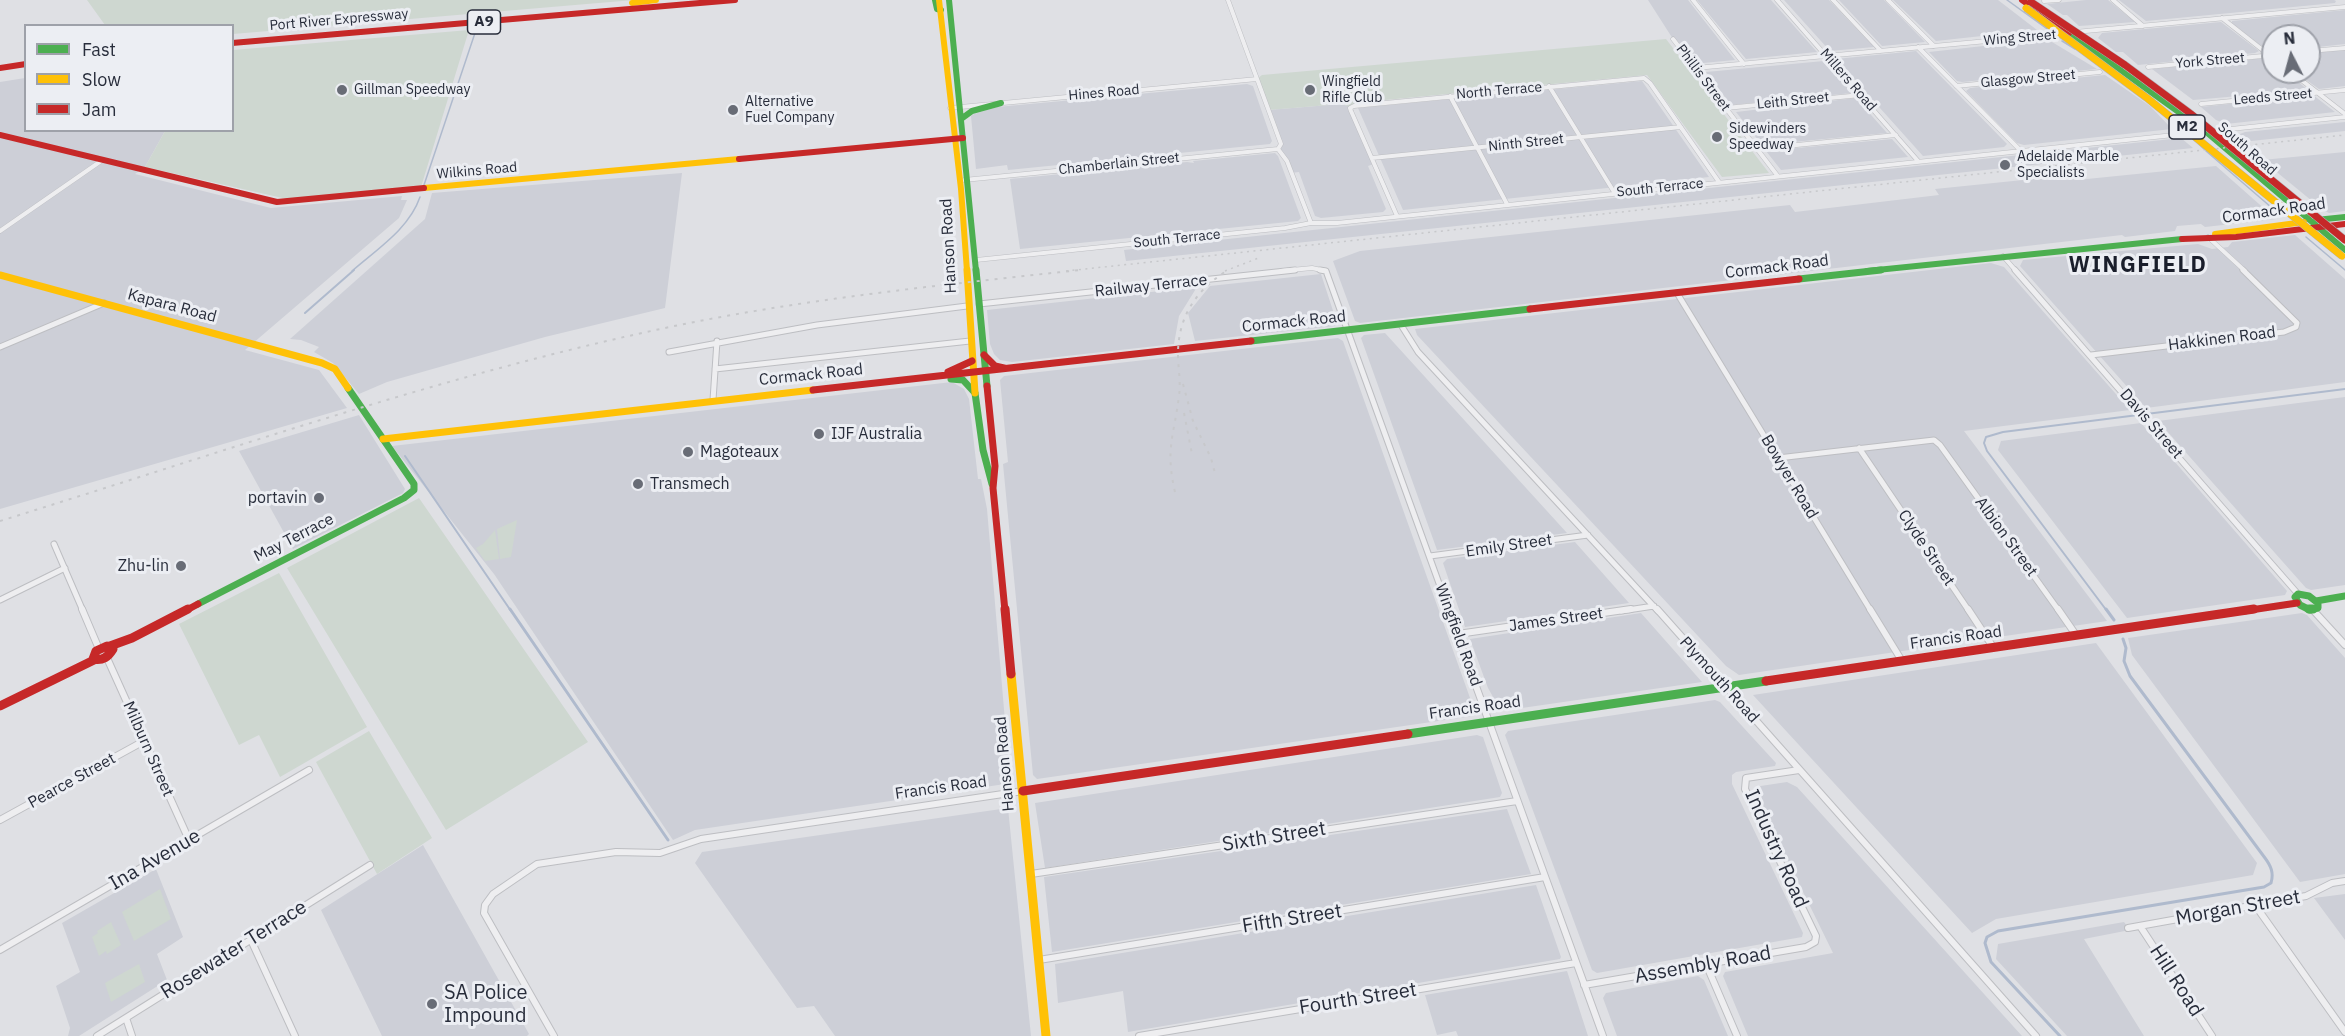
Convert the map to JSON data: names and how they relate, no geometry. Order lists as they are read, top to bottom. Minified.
{"streets":{"main road":["Port River Expressway","A9","M2","South Road","Wilkins Road","Cormack Road","Hanson Road","Kapara Road","May Terrace","Francis Road"],"street":["Wing Street","York Street","Phillis Street","Glasgow Street","Millers Road","North Terrace","Hines Road","Leeds Street","Leith Street","Ninth Street","Chamberlain Street","South Terrace","Railway Terrace","Hakkinen Road","Davis Street","Bowyer Road","Albion Street","Emily Street","Clyde Street","James Street","Wingfield Road","Plymouth Road","Milburn Street","Pearce Street","Sixth Street","Industry Road","Ina Avenue","Morgan Street","Fifth Street","Rosewater Terrace","Assembly Road","Hill Road","Fourth Street"]},"crossings":[["Wing Street","Phillis Street"],["Wing Street","Millers Road"],["Wing Street","South Road"],["Phillis Street","Leith Street"],["Phillis Street","South Terrace"],["Millers Road","Leith Street"],["Millers Road","South Terrace"],["North Terrace","Ninth Street"],["Hines Road","Hanson Road"],["M2","South Road"],["South Road","South Terrace"],["South Road","Cormack Road"],["Chamberlain Street","Hanson Road"],["Wilkins Road","Hanson Road"],["South Terrace","Hanson Road"],["Cormack Road","Hanson Road"],["Cormack Road","Kapara Road"],["Cormack Road","Hakkinen Road"],["Cormack Road","Davis Street"],["Cormack Road","Bowyer Road"],["Cormack Road","May Terrace"],["Cormack Road","Wingfield Road"],["Cormack Road","Plymouth Road"],["Hanson Road","Railway Terrace"],["Hanson Road","Francis Road"],["Hanson Road","Sixth Street"],["Hanson Road","Fifth Street"],["Railway Terrace","Wingfield Road"],["Kapara Road","May Terrace"],["Hakkinen Road","Davis Street"],["Davis Street","Francis Road"],["Bowyer Road","Francis Road"],["Albion Street","Clyde Street"],["Albion Street","Francis Road"],["May Terrace","Milburn Street"],["Emily Street","Wingfield Road"],["Emily Street","Plymouth Road"],["Clyde Street","Francis Road"],["James Street","Wingfield Road"],["James Street","Plymouth Road"],["Wingfield Road","Francis Road"],["Wingfield Road","Sixth Street"],["Wingfield Road","Fifth Street"],["Wingfield Road","Assembly Road"],["Wingfield Road","Fourth Street"],["Francis Road","Plymouth Road"],["Plymouth Road","Industry Road"],["Milburn Street","Pearce Street"],["Milburn Street","Ina Avenue"],["Industry Road","Assembly Road"],["Morgan Street","Hill Road"]],"districts":["WINGFIELD"],"places":["Gillman Speedway","Wingfield Rifle Club","Alternative Fuel Company","Sidewinders Speedway","Adelaide Marble Specialists","IJF Australia","Magoteaux","Transmech","portavin","Zhu-lin","SA Police Impound"],"legend":["Fast","Slow","Jam"],"north":"top"}
